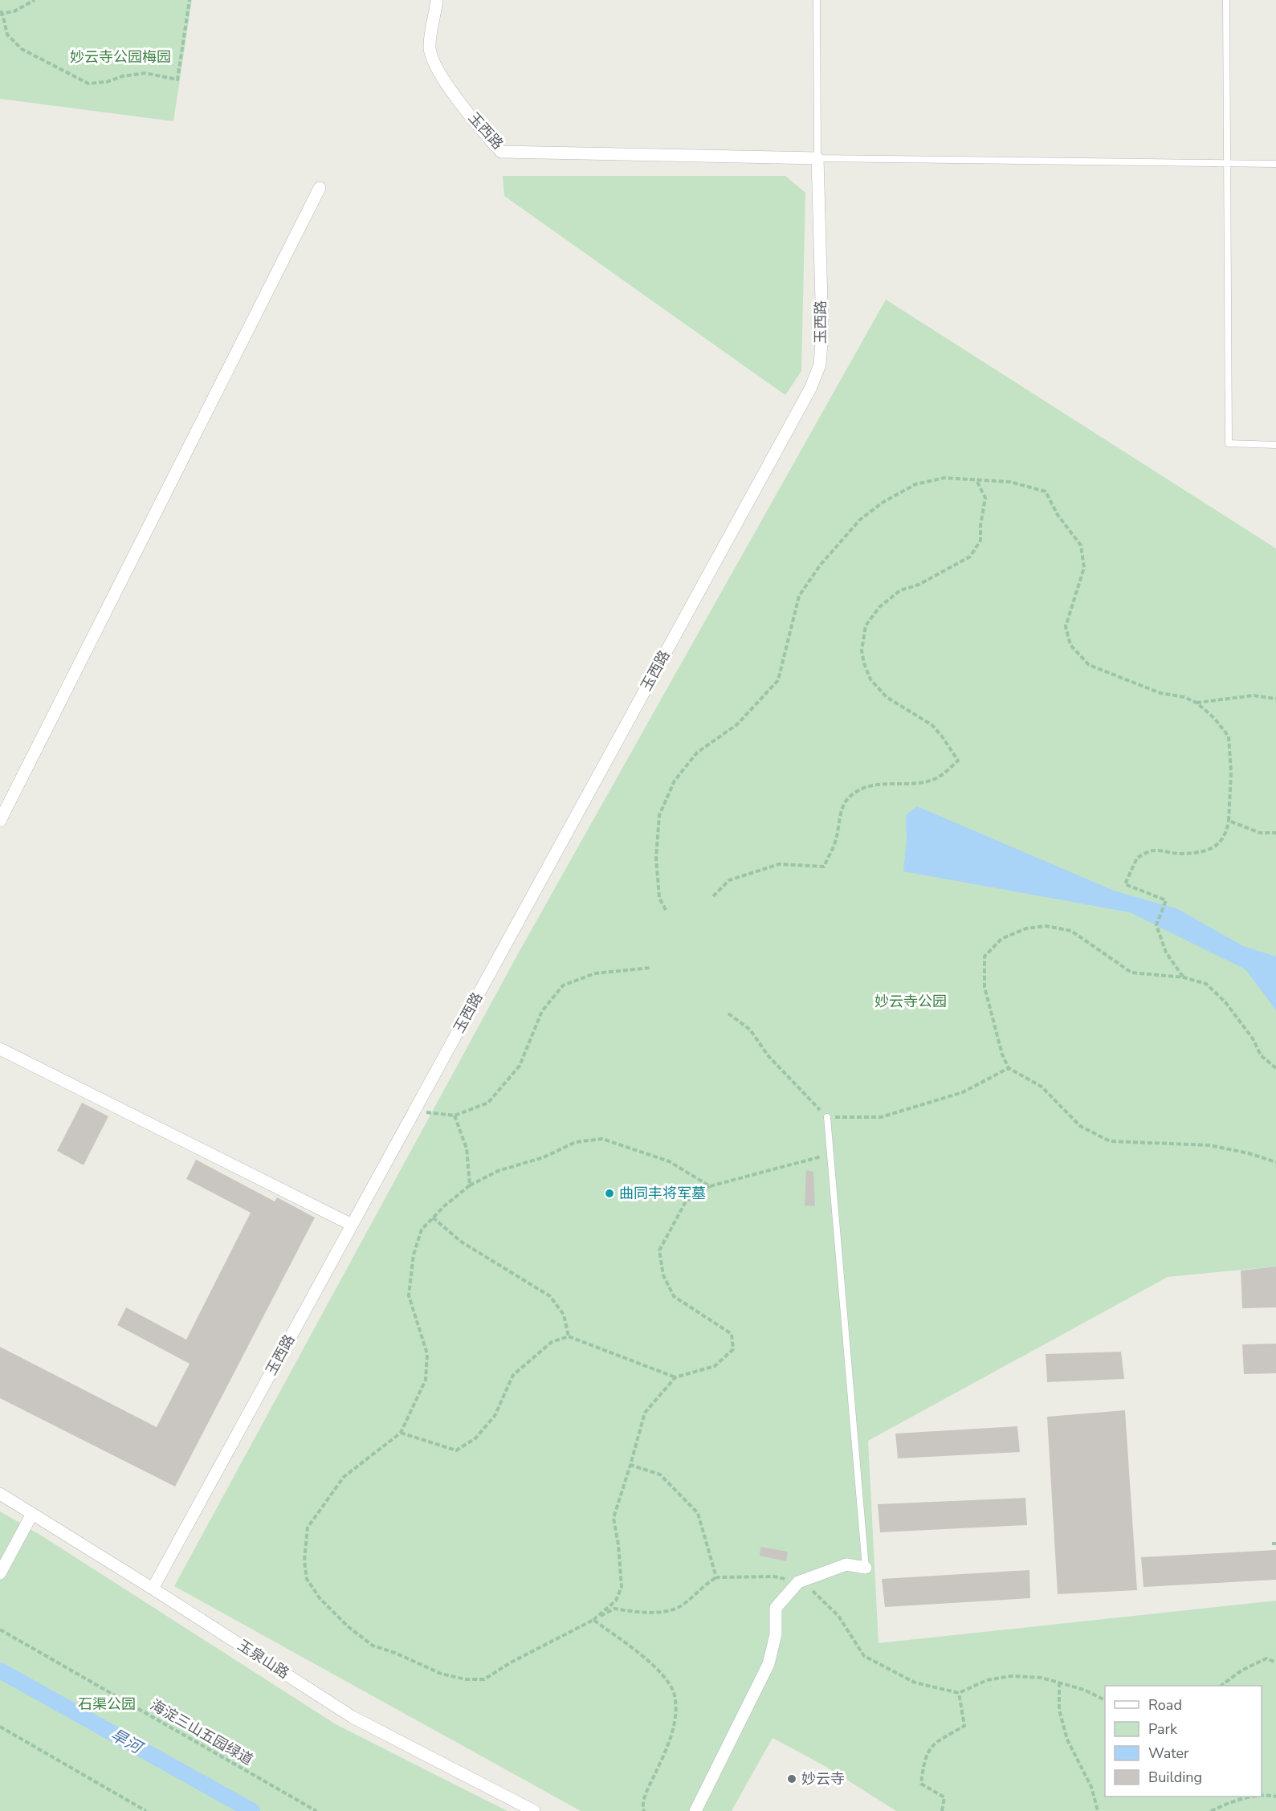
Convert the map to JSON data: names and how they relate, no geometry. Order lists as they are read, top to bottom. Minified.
{"streets":{"street":["玉西路","玉泉山路"],"path":["海淀三山五园绿道"]},"crossings":[["玉西路","玉泉山路"]],"water":["旱河"],"parks":["妙云寺公园梅园","妙云寺公园","石渠公园"],"places":["曲同丰将军墓","妙云寺"],"legend":["Road","Park","Water","Building"]}
